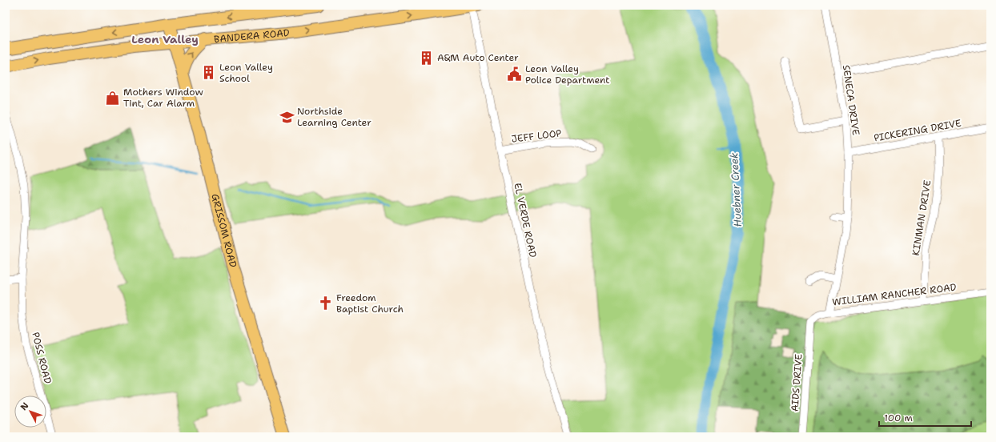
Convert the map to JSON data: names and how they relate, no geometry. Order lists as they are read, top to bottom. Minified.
{"streets":{"main road":["BANDERA ROAD","GRISSOM ROAD"],"street":["SENECA DRIVE","PICKERING DRIVE","JEFF LOOP","KINMAN DRIVE","EL VERDE ROAD","WILLIAM RANCHER ROAD","POSS ROAD","AIDS DRIVE"]},"crossings":[["BANDERA ROAD","EL VERDE ROAD"],["BANDERA ROAD","GRISSOM ROAD"],["SENECA DRIVE","PICKERING DRIVE"],["SENECA DRIVE","WILLIAM RANCHER ROAD"],["PICKERING DRIVE","KINMAN DRIVE"],["JEFF LOOP","EL VERDE ROAD"],["KINMAN DRIVE","WILLIAM RANCHER ROAD"],["WILLIAM RANCHER ROAD","AIDS DRIVE"]],"districts":["Leon Valley"],"water":["Huebner Creek"],"places":{"building":["A&M Auto Center","Leon Valley School"],"public building":["Leon Valley Police Department"],"shop":["Mothers Window Tint, Car Alarm"],"school or university":["Northside Learning Center"],"church":["Freedom Baptist Church"]},"scale_bar":"100 m","north":"top left"}
